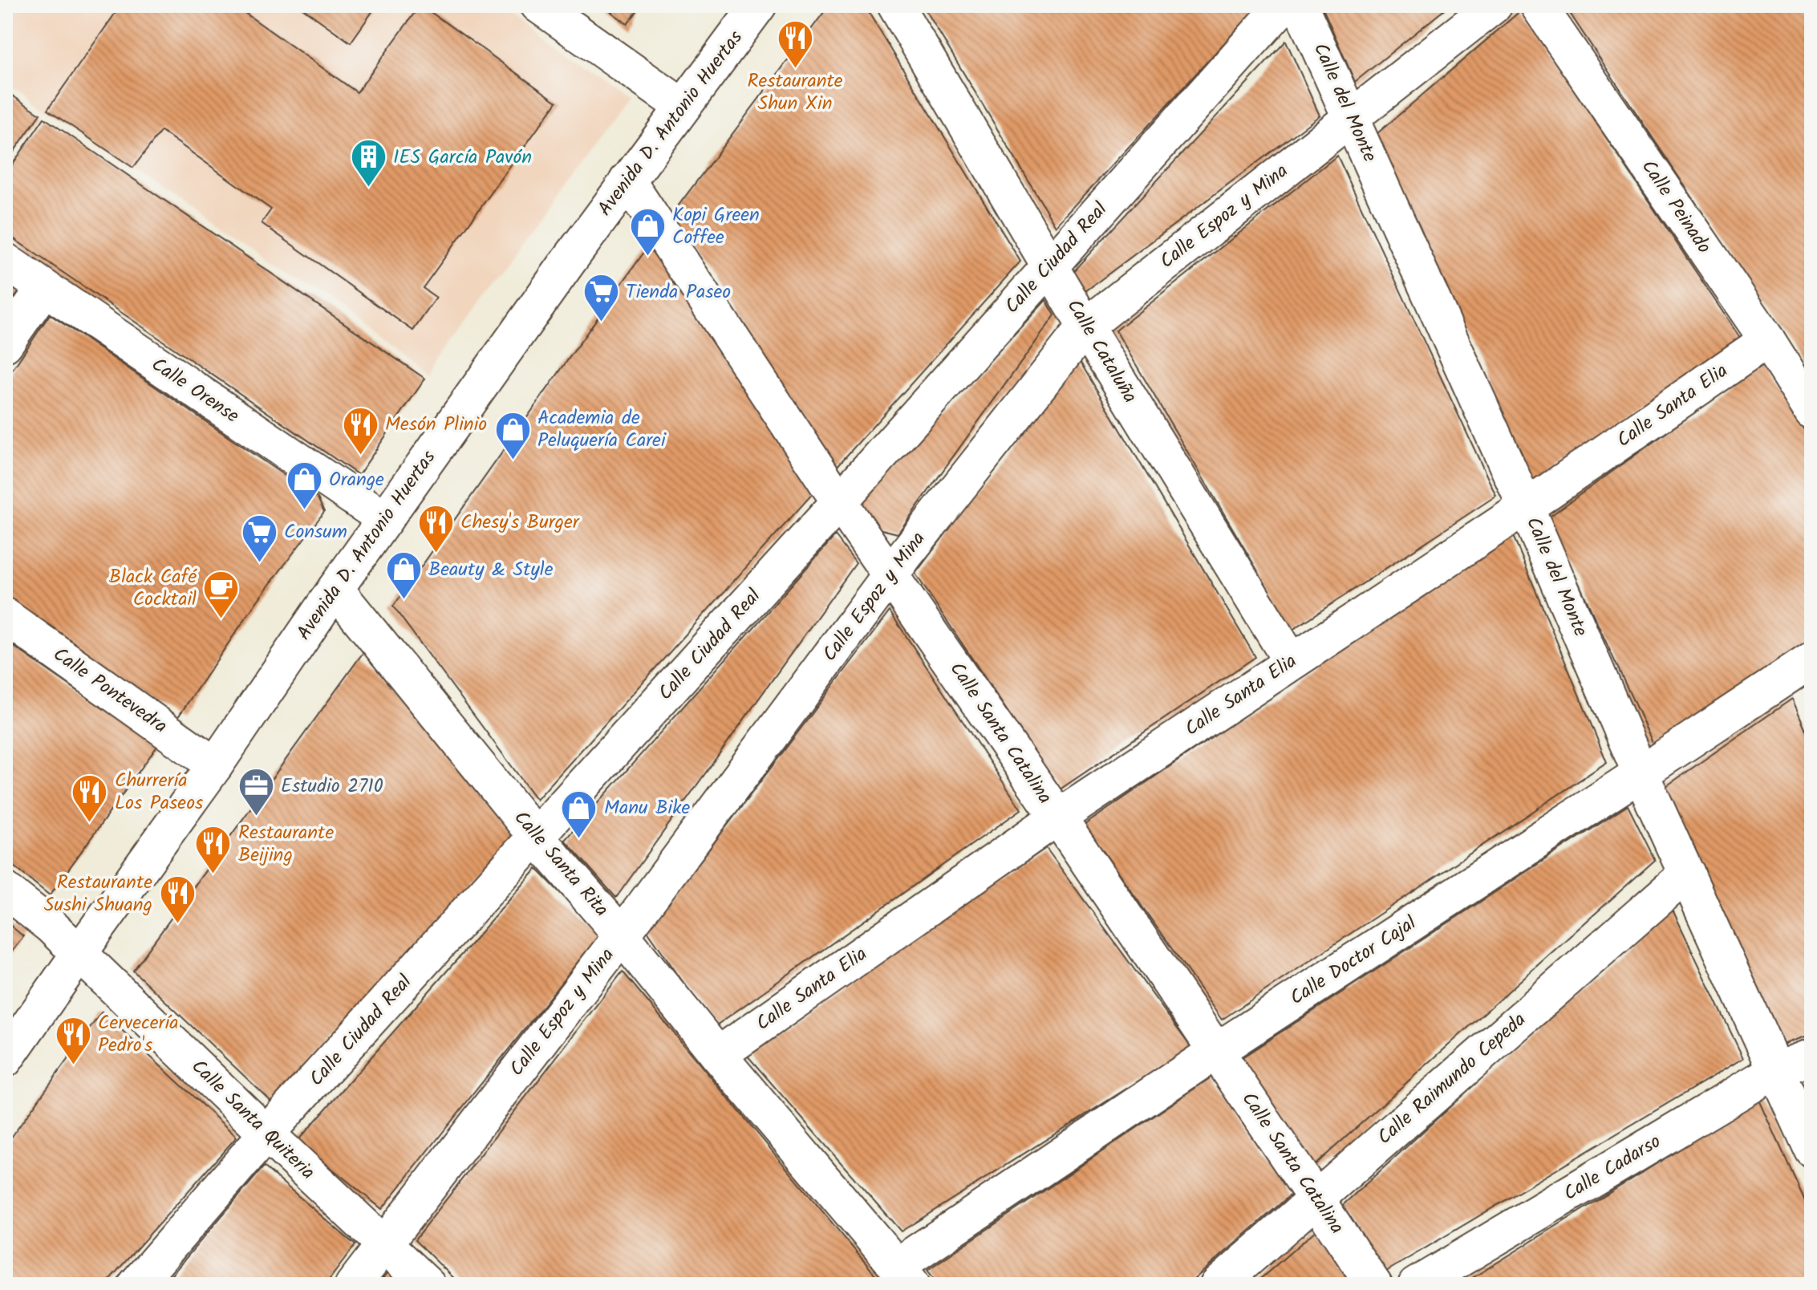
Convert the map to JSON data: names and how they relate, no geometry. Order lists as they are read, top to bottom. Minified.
{"streets":{"street":["Calle del Monte","Avenida D. Antonio Huertas","Calle Peinado","Calle Espoz y Mina","Calle Ciudad Real","Calle Cataluña","Calle Orense","Calle Santa Elia","Calle Pontevedra","Calle Santa Catalina","Calle Santa Rita","Calle Doctor Cajal","Calle Raimundo Cepeda","Calle Santa Quiteria","Calle Cadarso"]},"crossings":[["Calle del Monte","Calle Espoz y Mina"],["Calle del Monte","Calle Santa Elia"],["Calle del Monte","Calle Doctor Cajal"],["Calle del Monte","Calle Raimundo Cepeda"],["Calle del Monte","Calle Cadarso"],["Avenida D. Antonio Huertas","Calle Orense"],["Avenida D. Antonio Huertas","Calle Pontevedra"],["Avenida D. Antonio Huertas","Calle Santa Catalina"],["Avenida D. Antonio Huertas","Calle Santa Rita"],["Avenida D. Antonio Huertas","Calle Santa Quiteria"],["Calle Peinado","Calle Santa Elia"],["Calle Espoz y Mina","Calle Cataluña"],["Calle Espoz y Mina","Calle Santa Catalina"],["Calle Espoz y Mina","Calle Santa Rita"],["Calle Espoz y Mina","Calle Santa Quiteria"],["Calle Ciudad Real","Calle Cataluña"],["Calle Ciudad Real","Calle Santa Catalina"],["Calle Ciudad Real","Calle Santa Rita"],["Calle Ciudad Real","Calle Santa Quiteria"],["Calle Cataluña","Calle Santa Elia"],["Calle Santa Elia","Calle Santa Catalina"],["Calle Santa Elia","Calle Santa Rita"],["Calle Santa Catalina","Calle Doctor Cajal"],["Calle Santa Catalina","Calle Raimundo Cepeda"],["Calle Santa Rita","Calle Doctor Cajal"]],"places":{"restaurant":["Restaurante Shun Xin","Mesón Plinio","Chesy's Burger","Churrería Los Paseos","Restaurante Beijing","Restaurante Sushi Shuang","Cervecería Pedro's"],"building":["IES García Pavón"],"shop":["Kopi Green Coffee","Academia de Peluquería Carei","Orange","Beauty & Style","Manu Bike"],"supermarket":["Tienda Paseo","Consum"],"cafe":["Black Café Cocktail"],"office":["Estudio 2710"]}}
